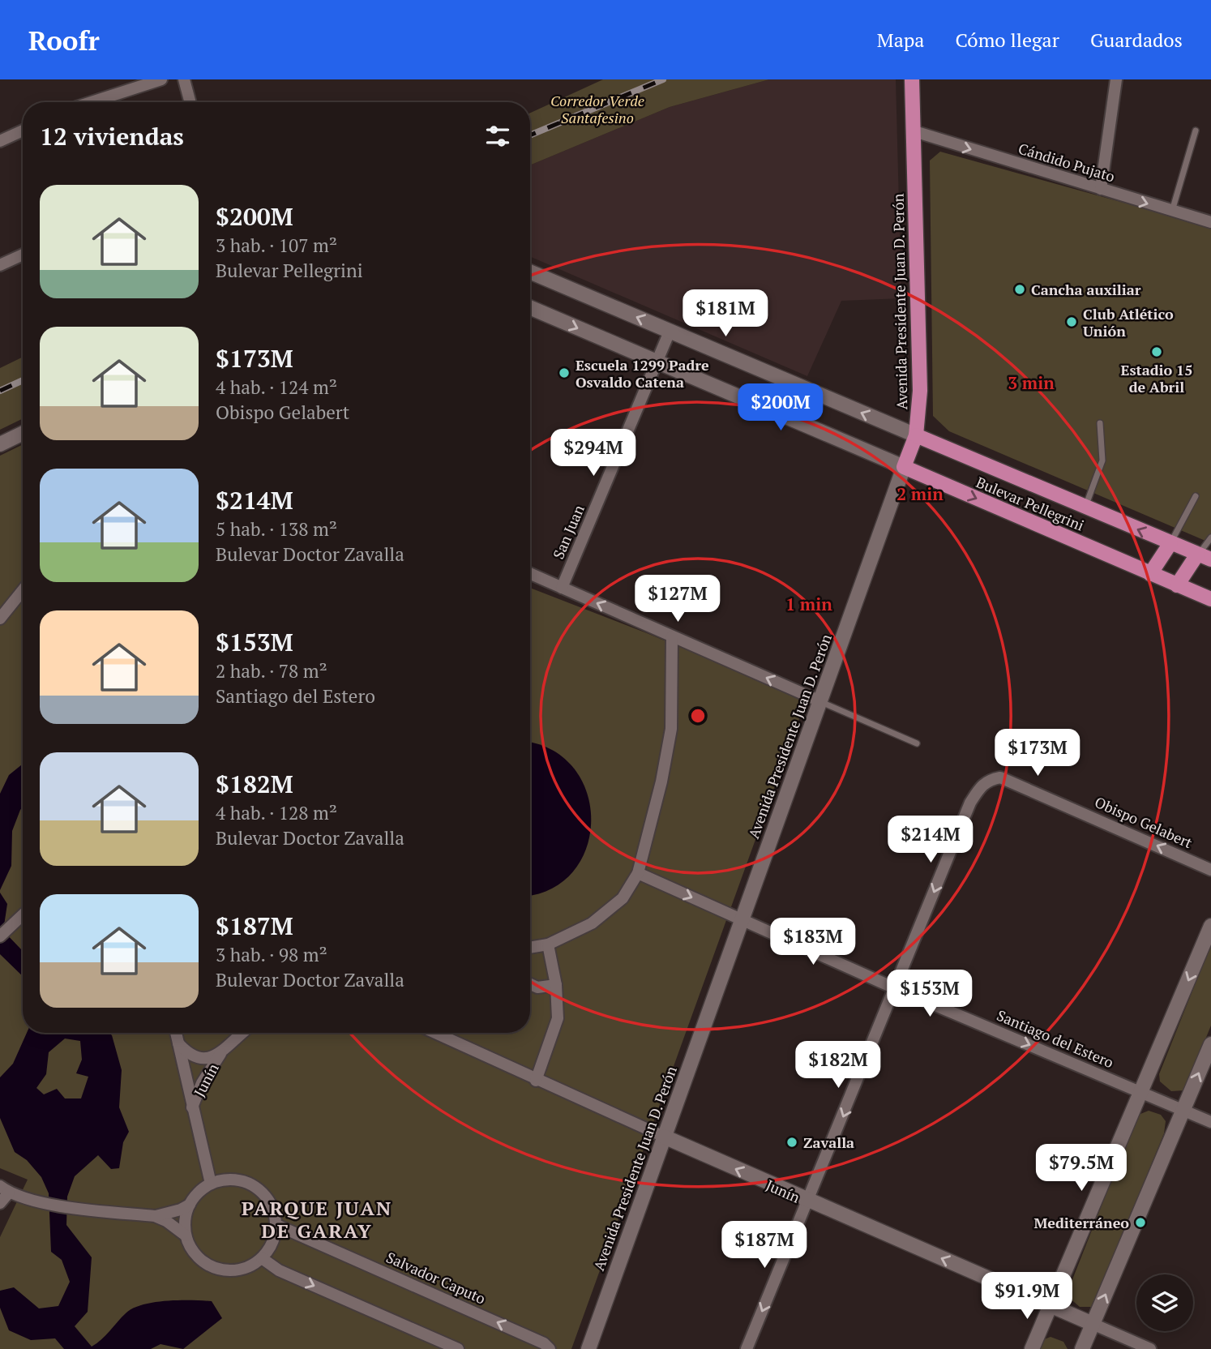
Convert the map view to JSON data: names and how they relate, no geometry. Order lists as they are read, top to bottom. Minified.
{"streets":{"main road":["Avenida Presidente Juan D. Perón","Bulevar Pellegrini"],"street":["Cándido Pujato","San Juan","Obispo Gelabert","Santiago del Estero","Junín","Salvador Caputo"]},"crossings":[["Cándido Pujato","Avenida Presidente Juan D. Perón"],["Avenida Presidente Juan D. Perón","Bulevar Pellegrini"],["Avenida Presidente Juan D. Perón","Santiago del Estero"],["Avenida Presidente Juan D. Perón","Junín"],["Bulevar Pellegrini","San Juan"],["Obispo Gelabert","Santiago del Estero"]],"one_way":["Cándido Pujato","Santiago del Estero","Junín"],"districts":["PARQUE JUAN DE GARAY"],"parks":["Corredor Verde Santafesino"],"places":["Cancha auxiliar","Club Atlético Unión","Estadio 15 de Abril","Escuela 1299 Padre Osvaldo Catena","Zavalla","Mediterráneo"],"page":{"header":"Roofr","nav":["Mapa","Cómo llegar","Guardados"],"heading":"12 viviendas","list":[{"name":"$200M","note":"3 hab. · 107 m² · Bulevar Pellegrini"},{"name":"$173M","note":"4 hab. · 124 m² · Obispo Gelabert"},{"name":"$214M","note":"5 hab. · 138 m² · Bulevar Doctor Zavalla"},{"name":"$153M","note":"2 hab. · 78 m² · Santiago del Estero"},{"name":"$182M","note":"4 hab. · 128 m² · Bulevar Doctor Zavalla"},{"name":"$187M","note":"3 hab. · 98 m² · Bulevar Doctor Zavalla"}],"price":["$181M","$200M","$294M","$127M","$173M","$214M","$183M","$153M","$182M","$79.5M","$187M","$91.9M"]},"rings":["3 min","2 min","1 min"]}
